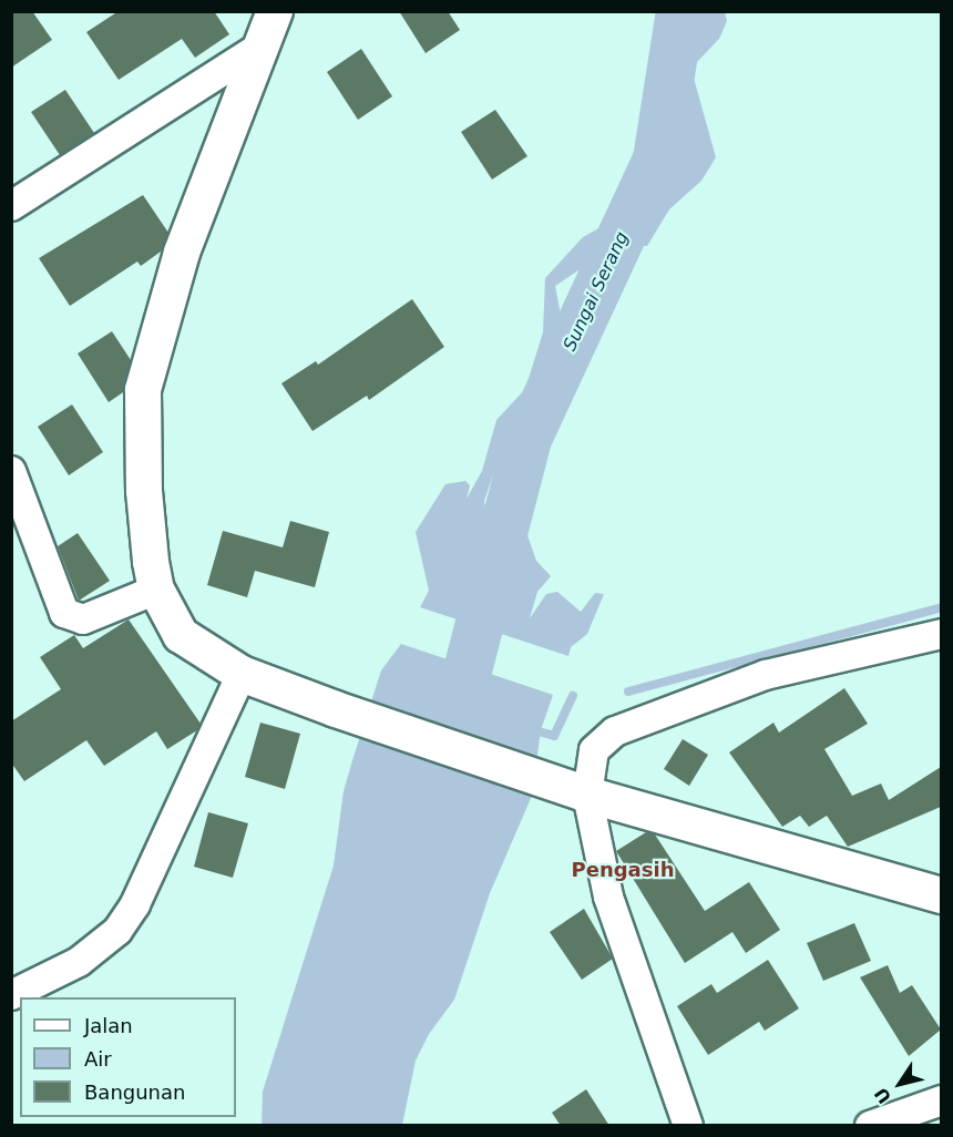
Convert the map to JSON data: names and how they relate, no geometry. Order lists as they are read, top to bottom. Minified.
{"districts":["Pengasih"],"water":["Sungai Serang"],"legend":["Jalan","Air","Bangunan"],"north":"bottom left"}
